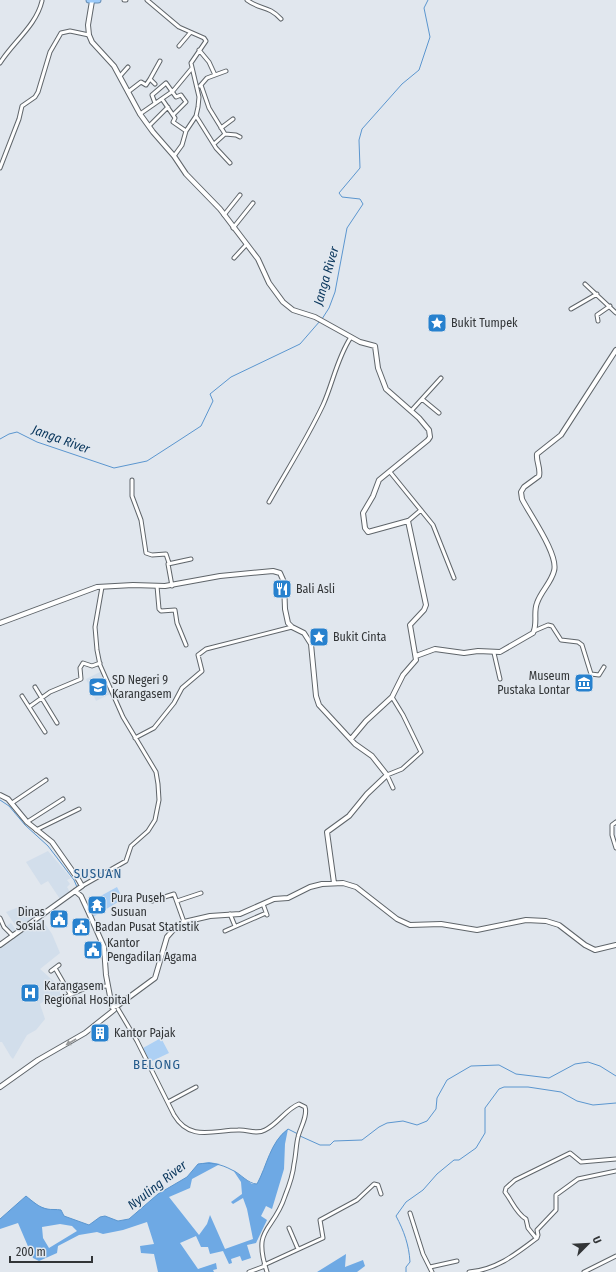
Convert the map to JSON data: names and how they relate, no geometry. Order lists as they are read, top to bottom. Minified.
{"districts":["SUSUAN","BELONG"],"water":["Janga River","Nyuling River"],"places":{"place":["Bukit Tumpek","Bukit Cinta"],"restaurant":["Bali Asli"],"museum":["Museum Pustaka Lontar"],"school or university":["SD Negeri 9 Karangasem"],"temple":["Pura Puseh Susuan"],"public building":["Dinas Sosial","Badan Pusat Statistik","Kantor Pengadilan Agama"],"hospital":["Karangasem Regional Hospital"],"building":["Kantor Pajak"]},"scale_bar":"200 m","north":"top right"}
